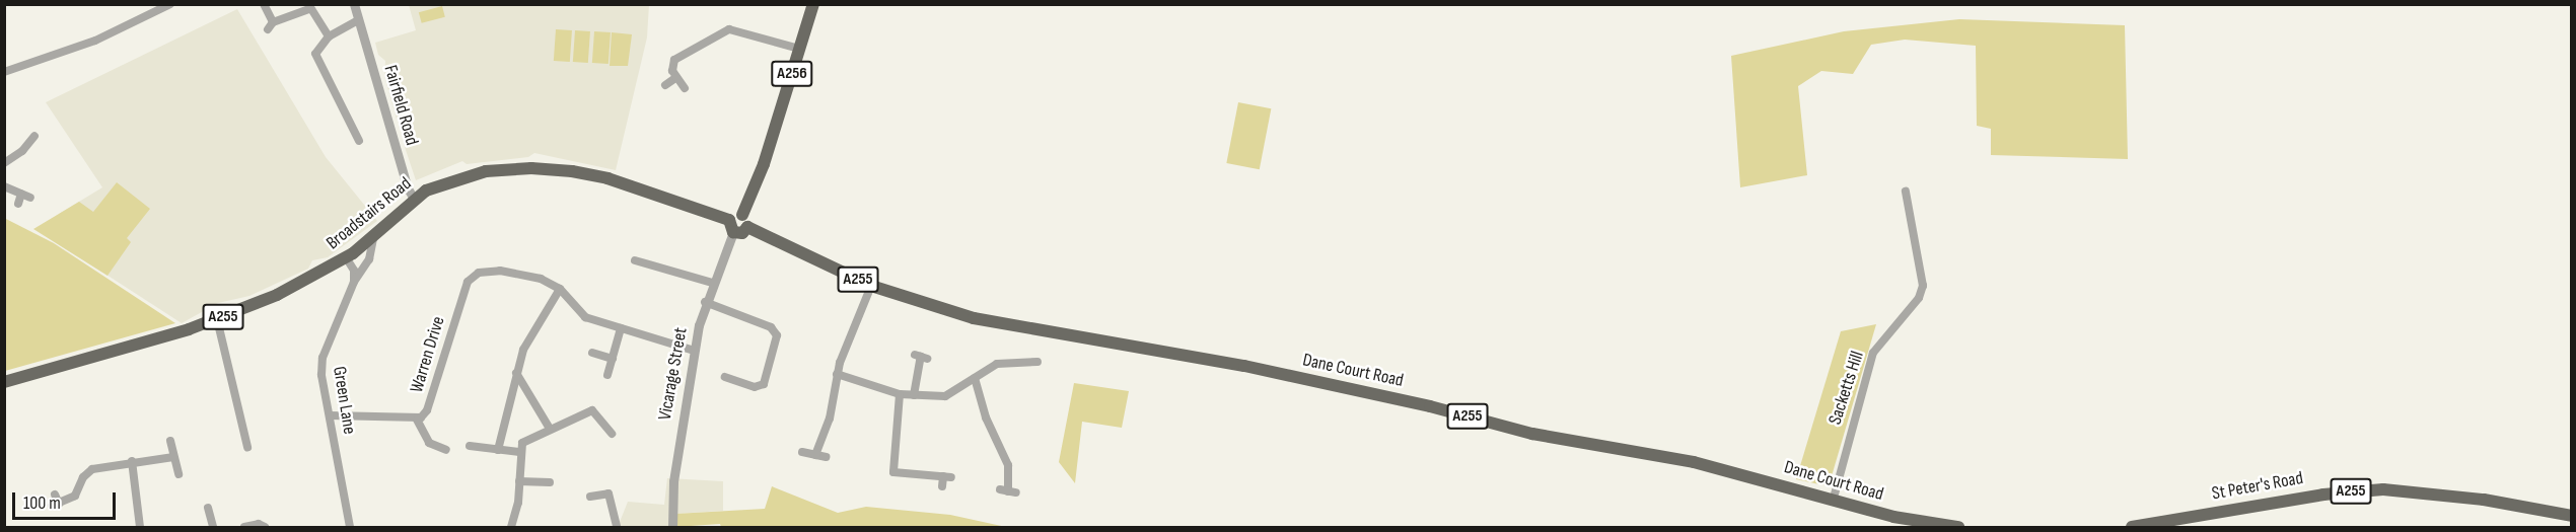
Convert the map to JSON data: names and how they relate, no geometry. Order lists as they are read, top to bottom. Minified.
{"streets":{"main road":["A256","Broadstairs Road","A255","Dane Court Road","St Peter's Road"],"street":["Fairfield Road","Warren Drive","Vicarage Street","Sacketts Hill","Green Lane"]},"crossings":[["Fairfield Road","Broadstairs Road"],["Broadstairs Road","Vicarage Street"],["Broadstairs Road","Green Lane"],["Warren Drive","Green Lane"],["Dane Court Road","Sacketts Hill"]],"scale_bar":"100 m"}
